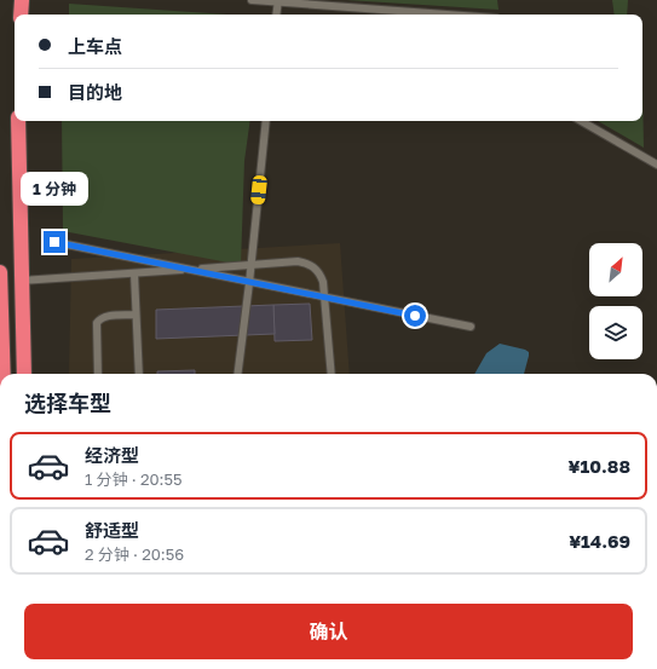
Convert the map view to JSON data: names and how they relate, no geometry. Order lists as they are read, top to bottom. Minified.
{"north":"top right","page":{"banner":["上车点","目的地"],"bubble":"1 分钟","heading":"选择车型","list":[{"name":"经济型","note":"1 分钟 · 20:55","value":"¥10.88"},{"name":"舒适型","note":"2 分钟 · 20:56","value":"¥14.69"}],"buttons":"确认"}}
